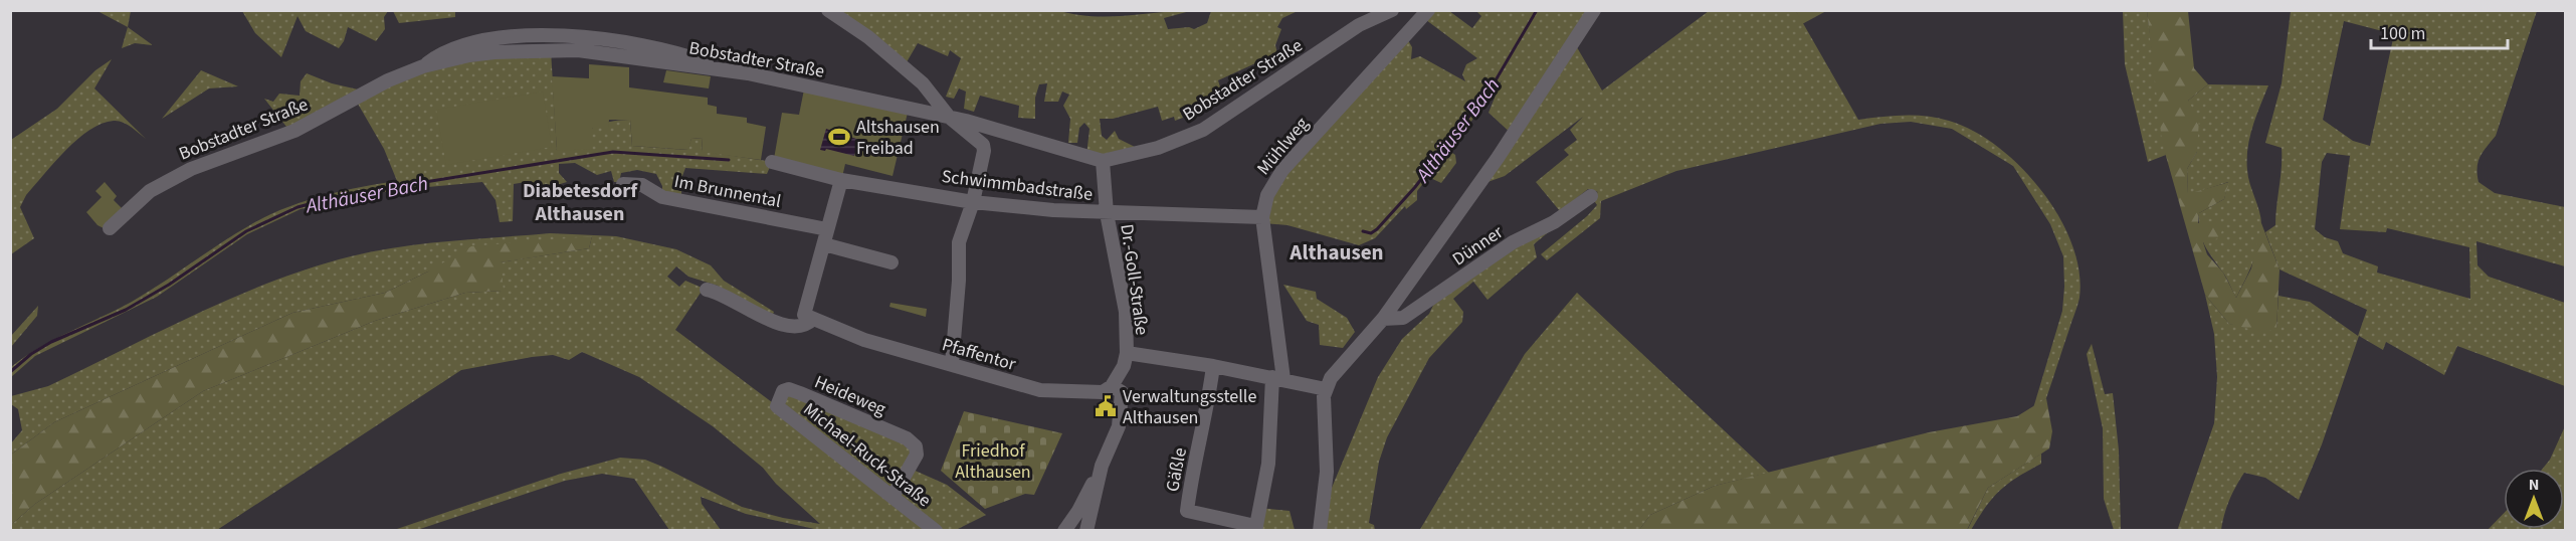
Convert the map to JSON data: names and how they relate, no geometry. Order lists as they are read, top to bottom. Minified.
{"streets":{"street":["Bobstadter Straße","Mühlweg","Schwimmbadstraße","Im Brunnental","Dünner","Dr.-Goll-Straße","Pfaffentor","Heideweg","Michael-Ruck-Straße","Gäßle"]},"crossings":[["Bobstadter Straße","Dr.-Goll-Straße"],["Mühlweg","Schwimmbadstraße"],["Mühlweg","Dr.-Goll-Straße"],["Mühlweg","Gäßle"],["Schwimmbadstraße","Dr.-Goll-Straße"],["Schwimmbadstraße","Pfaffentor"],["Dr.-Goll-Straße","Pfaffentor"],["Dr.-Goll-Straße","Gäßle"],["Heideweg","Michael-Ruck-Straße"]],"districts":["Diabetesdorf Althausen","Althausen"],"water":["Althäuser Bach"],"parks":["Friedhof Althausen"],"places":{"sports":["Altshausen Freibad"],"public building":["Verwaltungsstelle Althausen"]},"scale_bar":"100 m","north":"top"}
